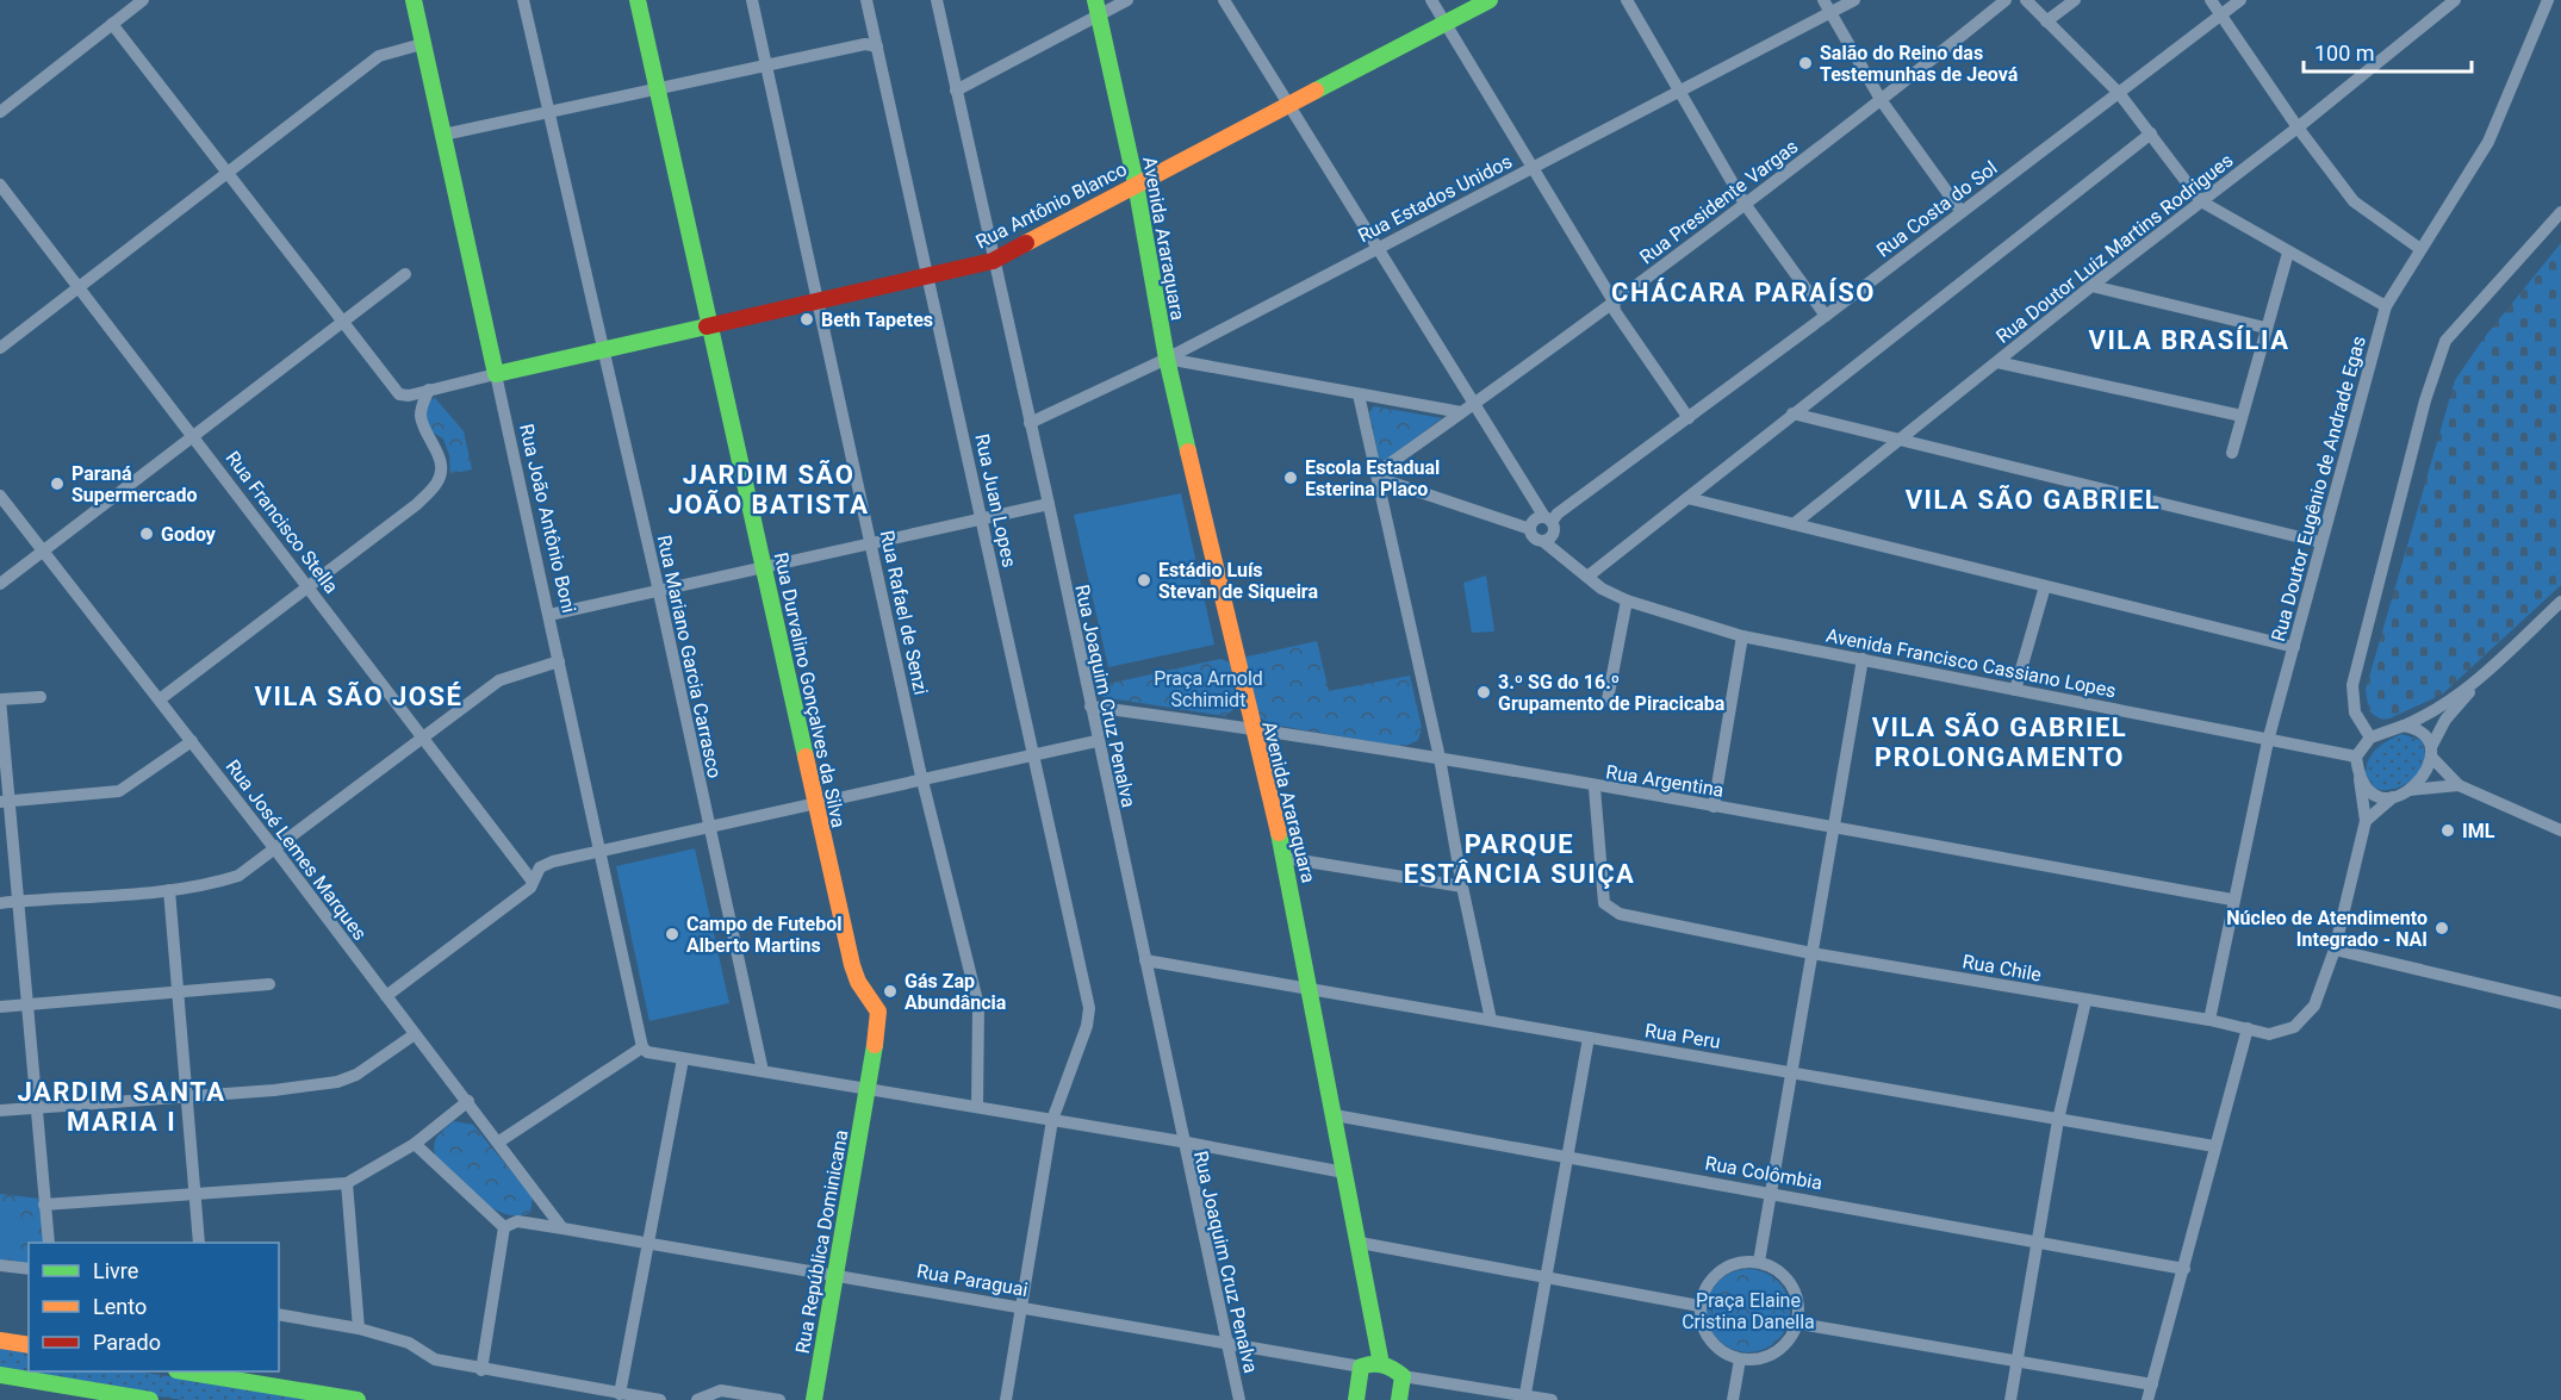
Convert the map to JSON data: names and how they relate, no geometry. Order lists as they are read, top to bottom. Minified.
{"streets":{"main road":["Rua Antônio Blanco","Avenida Araraquara","Rua João Antônio Boni","Rua Durvalino Gonçalves da Silva","Rua República Dominicana","Rua Paraguai"],"street":["Rua Estados Unidos","Rua Presidente Vargas","Rua Costa do Sol","Rua Doutor Luiz Martins Rodrigues","Rua Doutor Eugênio de Andrade Egas","Rua Juan Lopes","Rua Francisco Stella","Rua Rafael de Senzi","Rua Mariano Garcia Carrasco","Avenida Francisco Cassiano Lopes","Rua Joaquim Cruz Penalva","Rua Argentina","Rua José Lemes Marques","Rua Chile","Rua Peru","Rua Colômbia"]},"crossings":[["Rua Estados Unidos","Avenida Araraquara"],["Rua Estados Unidos","Rua Joaquim Cruz Penalva"],["Rua Antônio Blanco","Avenida Araraquara"],["Rua Antônio Blanco","Rua Juan Lopes"],["Rua Antônio Blanco","Rua João Antônio Boni"],["Rua Antônio Blanco","Rua Rafael de Senzi"],["Rua Antônio Blanco","Rua Mariano Garcia Carrasco"],["Rua Antônio Blanco","Rua Durvalino Gonçalves da Silva"],["Rua Antônio Blanco","Rua Joaquim Cruz Penalva"],["Rua Costa do Sol","Avenida Francisco Cassiano Lopes"],["Avenida Araraquara","Rua Argentina"],["Avenida Araraquara","Rua Peru"],["Avenida Araraquara","Rua Colômbia"],["Avenida Araraquara","Rua Paraguai"],["Rua Doutor Eugênio de Andrade Egas","Avenida Francisco Cassiano Lopes"],["Rua Doutor Eugênio de Andrade Egas","Rua Argentina"],["Rua Doutor Eugênio de Andrade Egas","Rua Chile"],["Rua Durvalino Gonçalves da Silva","Rua República Dominicana"],["Rua Joaquim Cruz Penalva","Rua Argentina"],["Rua Joaquim Cruz Penalva","Rua Peru"],["Rua Joaquim Cruz Penalva","Rua Paraguai"],["Rua Argentina","Rua Chile"],["Rua José Lemes Marques","Rua Paraguai"],["Rua República Dominicana","Rua Paraguai"]],"districts":["CHÁCARA PARAÍSO","VILA BRASÍLIA","JARDIM SÃO JOÃO BATISTA","VILA SÃO GABRIEL","VILA SÃO JOSÉ","VILA SÃO GABRIEL PROLONGAMENTO","PARQUE ESTÂNCIA SUIÇA","JARDIM SANTA MARIA I"],"parks":["Praça Arnold Schimidt","Praça Elaine Cristina Danella"],"places":["Salão do Reino das Testemunhas de Jeová","Beth Tapetes","Escola Estadual Esterina Placo","Paraná Supermercado","Godoy","Estádio Luís Stevan de Siqueira","3.º SG do 16.º Grupamento de Piracicaba","IML","Núcleo de Atendimento Integrado - NAI","Campo de Futebol Alberto Martins","Gás Zap Abundância"],"legend":["Livre","Lento","Parado"],"scale_bar":"100 m"}
